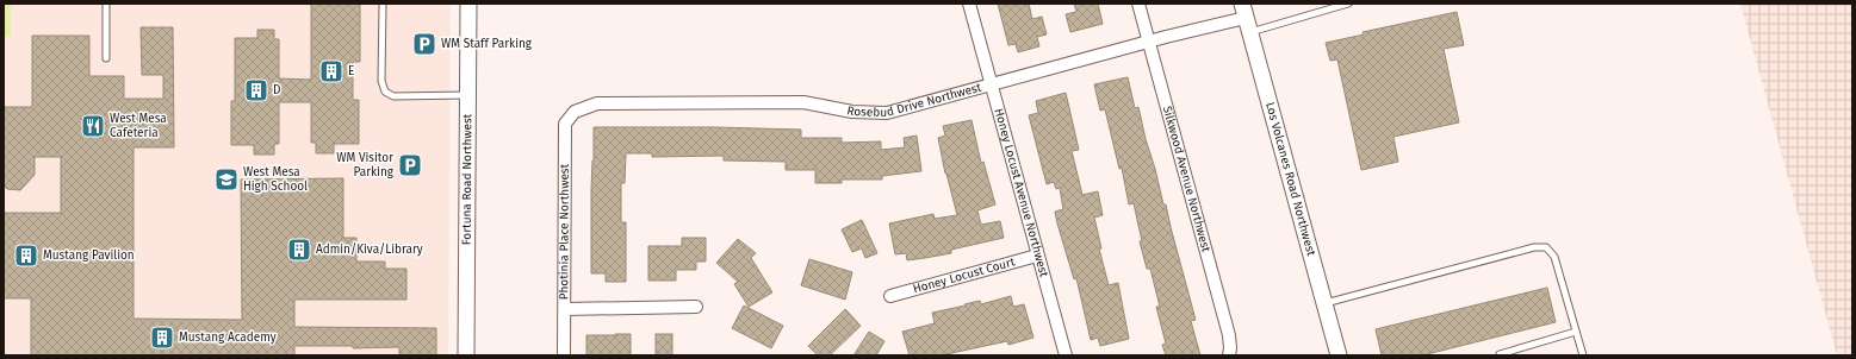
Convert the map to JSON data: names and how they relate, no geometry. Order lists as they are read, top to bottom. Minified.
{"streets":{"street":["Rosebud Drive Northwest","Fortuna Road Northwest","Silkwood Avenue Northwest","Los Volcanes Road Northwest","Honey Locust Avenue Northwest","Photinia Place Northwest","Honey Locust Court"]},"crossings":[["Rosebud Drive Northwest","Silkwood Avenue Northwest"],["Rosebud Drive Northwest","Los Volcanes Road Northwest"],["Rosebud Drive Northwest","Honey Locust Avenue Northwest"],["Rosebud Drive Northwest","Photinia Place Northwest"],["Honey Locust Avenue Northwest","Honey Locust Court"]],"places":{"parking":["WM Staff Parking","WM Visitor Parking"],"building":["E","D","Admin/Kiva/Library","Mustang Pavilion","Mustang Academy"],"restaurant":["West Mesa Cafeteria"],"school or university":["West Mesa High School"]}}
